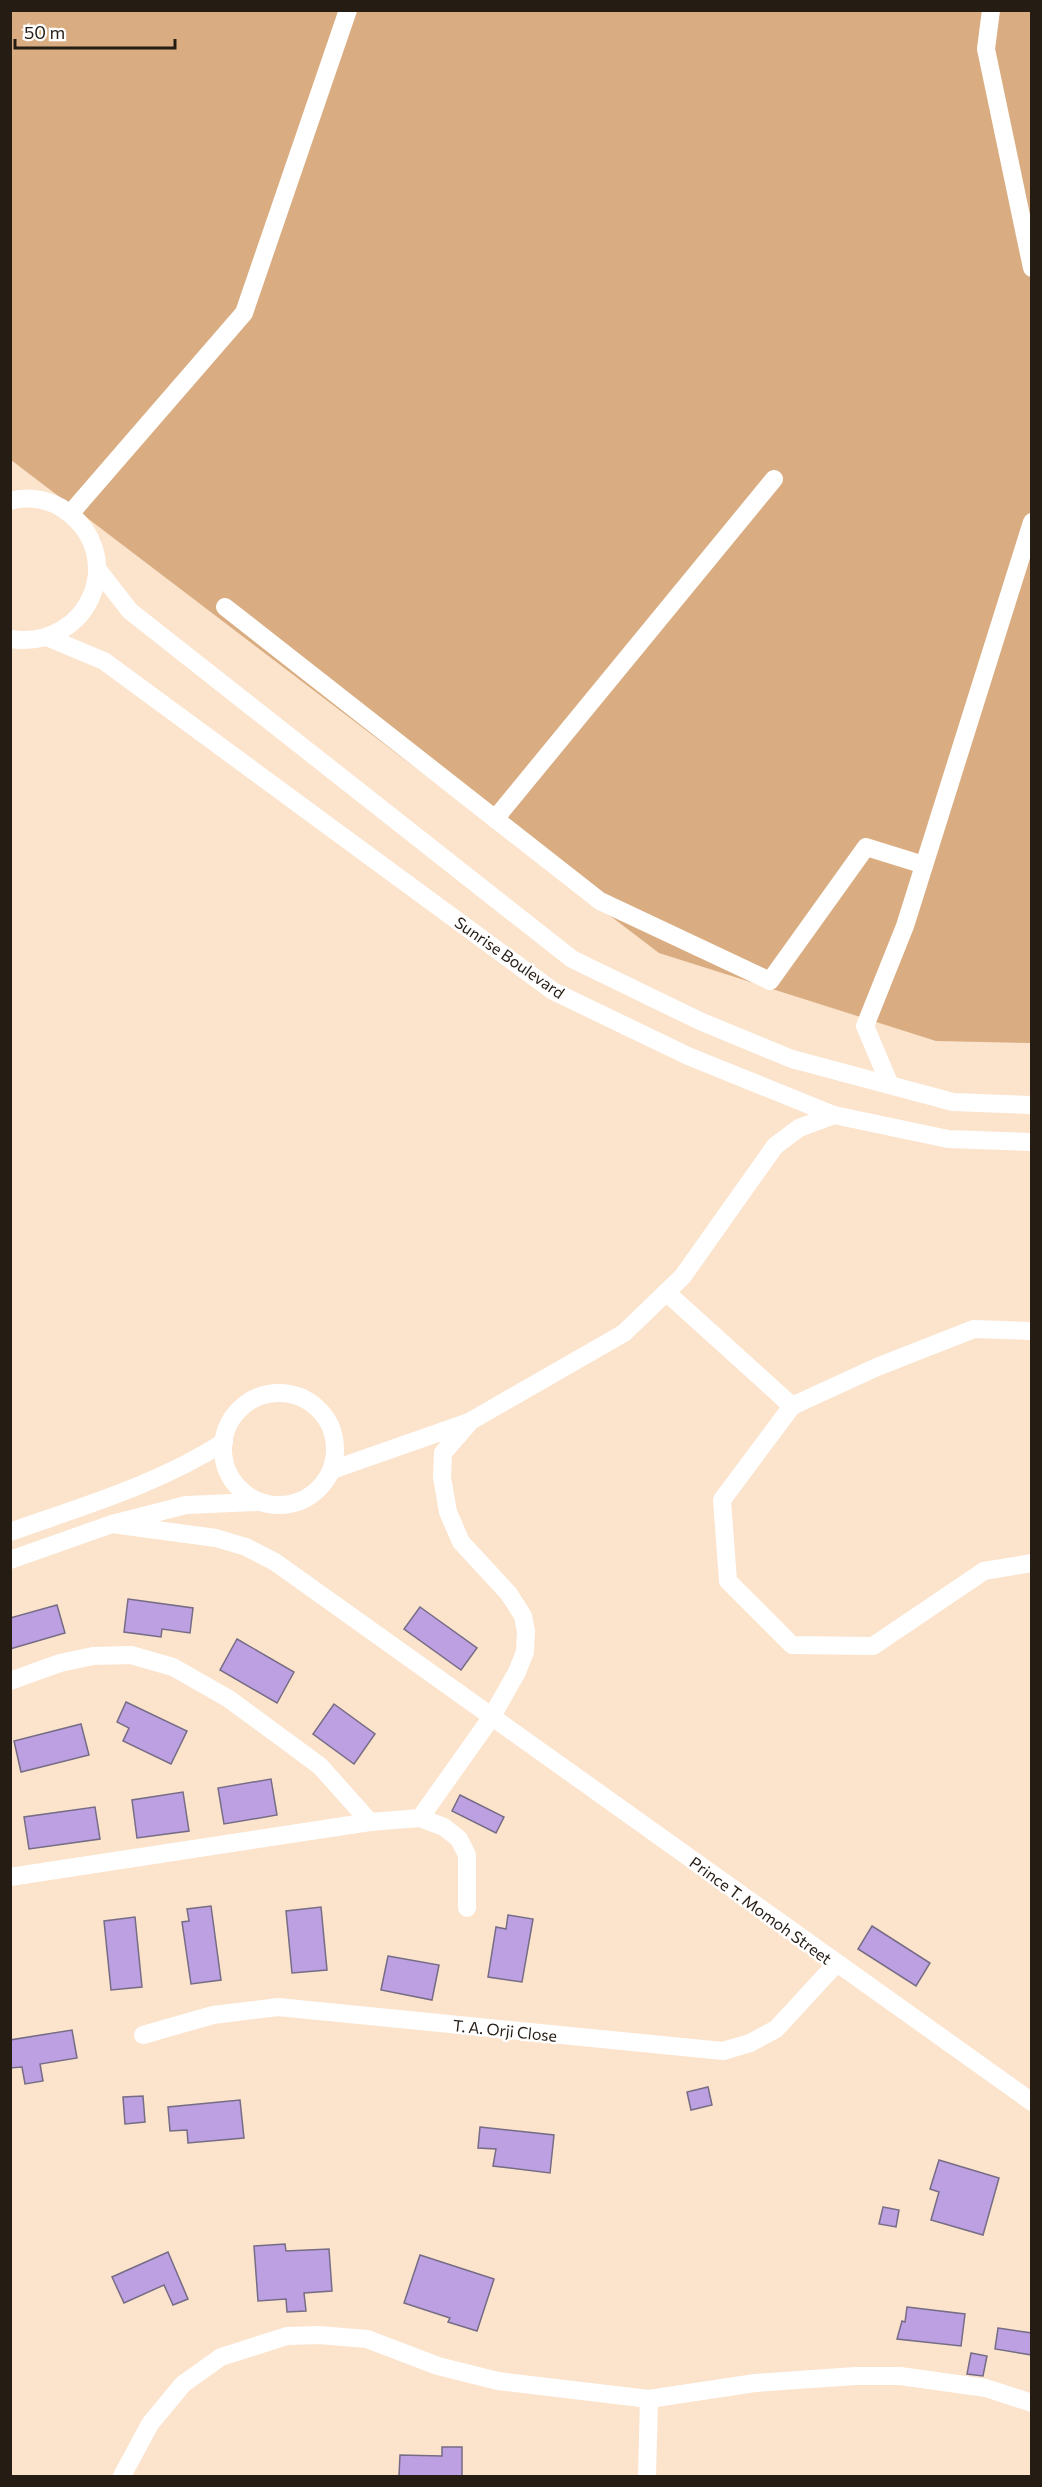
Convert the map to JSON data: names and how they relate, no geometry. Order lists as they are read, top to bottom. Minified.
{"streets":{"street":["Sunrise Boulevard","Prince T. Momoh Street","T. A. Orji Close"]},"crossings":[["Prince T. Momoh Street","T. A. Orji Close"]],"scale_bar":"50 m"}
